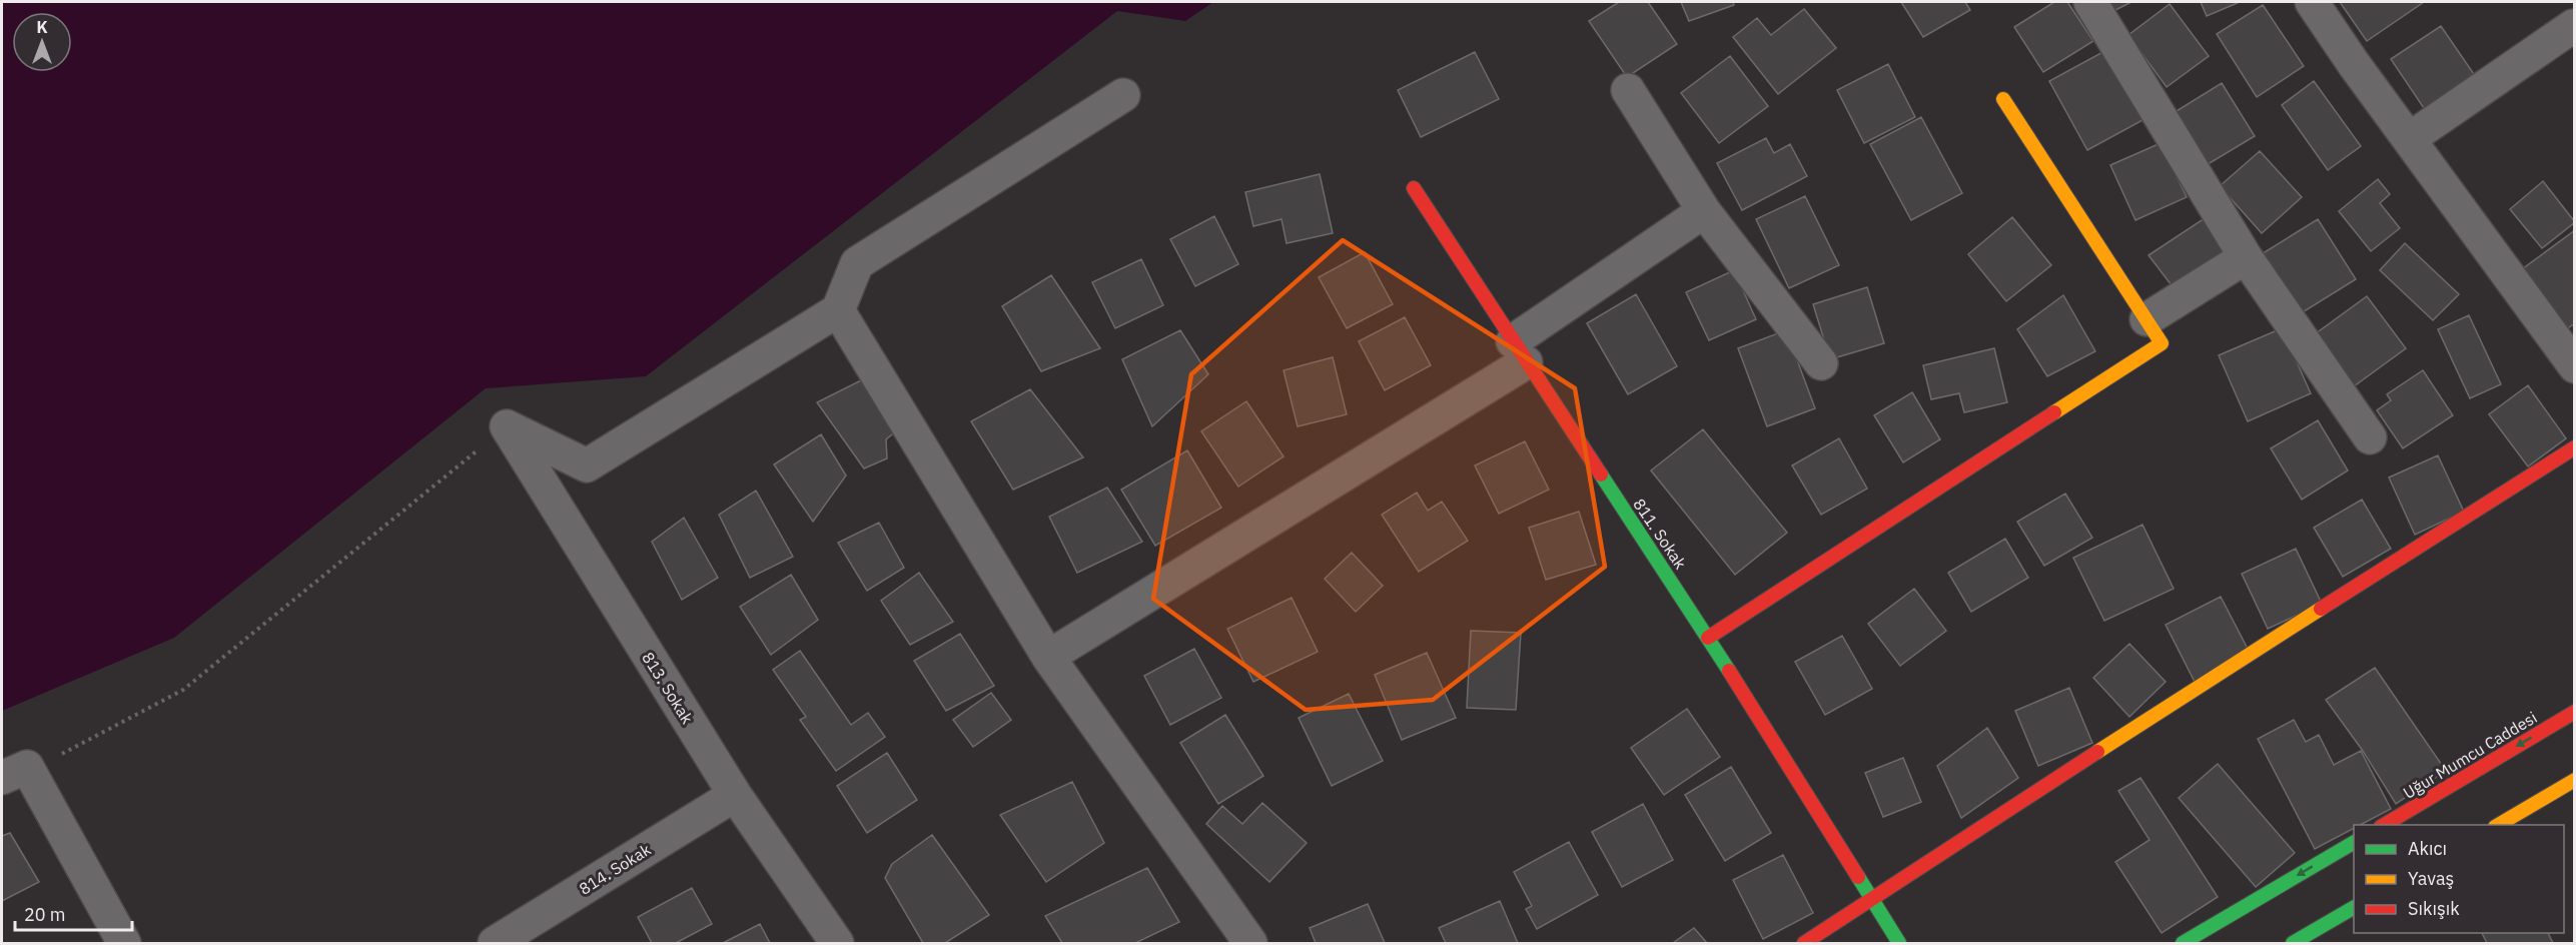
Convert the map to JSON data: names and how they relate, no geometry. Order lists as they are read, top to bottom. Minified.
{"streets":{"street":["811. Sokak","813. Sokak","Uğur Mumcu Caddesi","814. Sokak"]},"crossings":[["813. Sokak","814. Sokak"]],"legend":["Akıcı","Yavaş","Sıkışık"],"scale_bar":"20 m","north":"top"}
